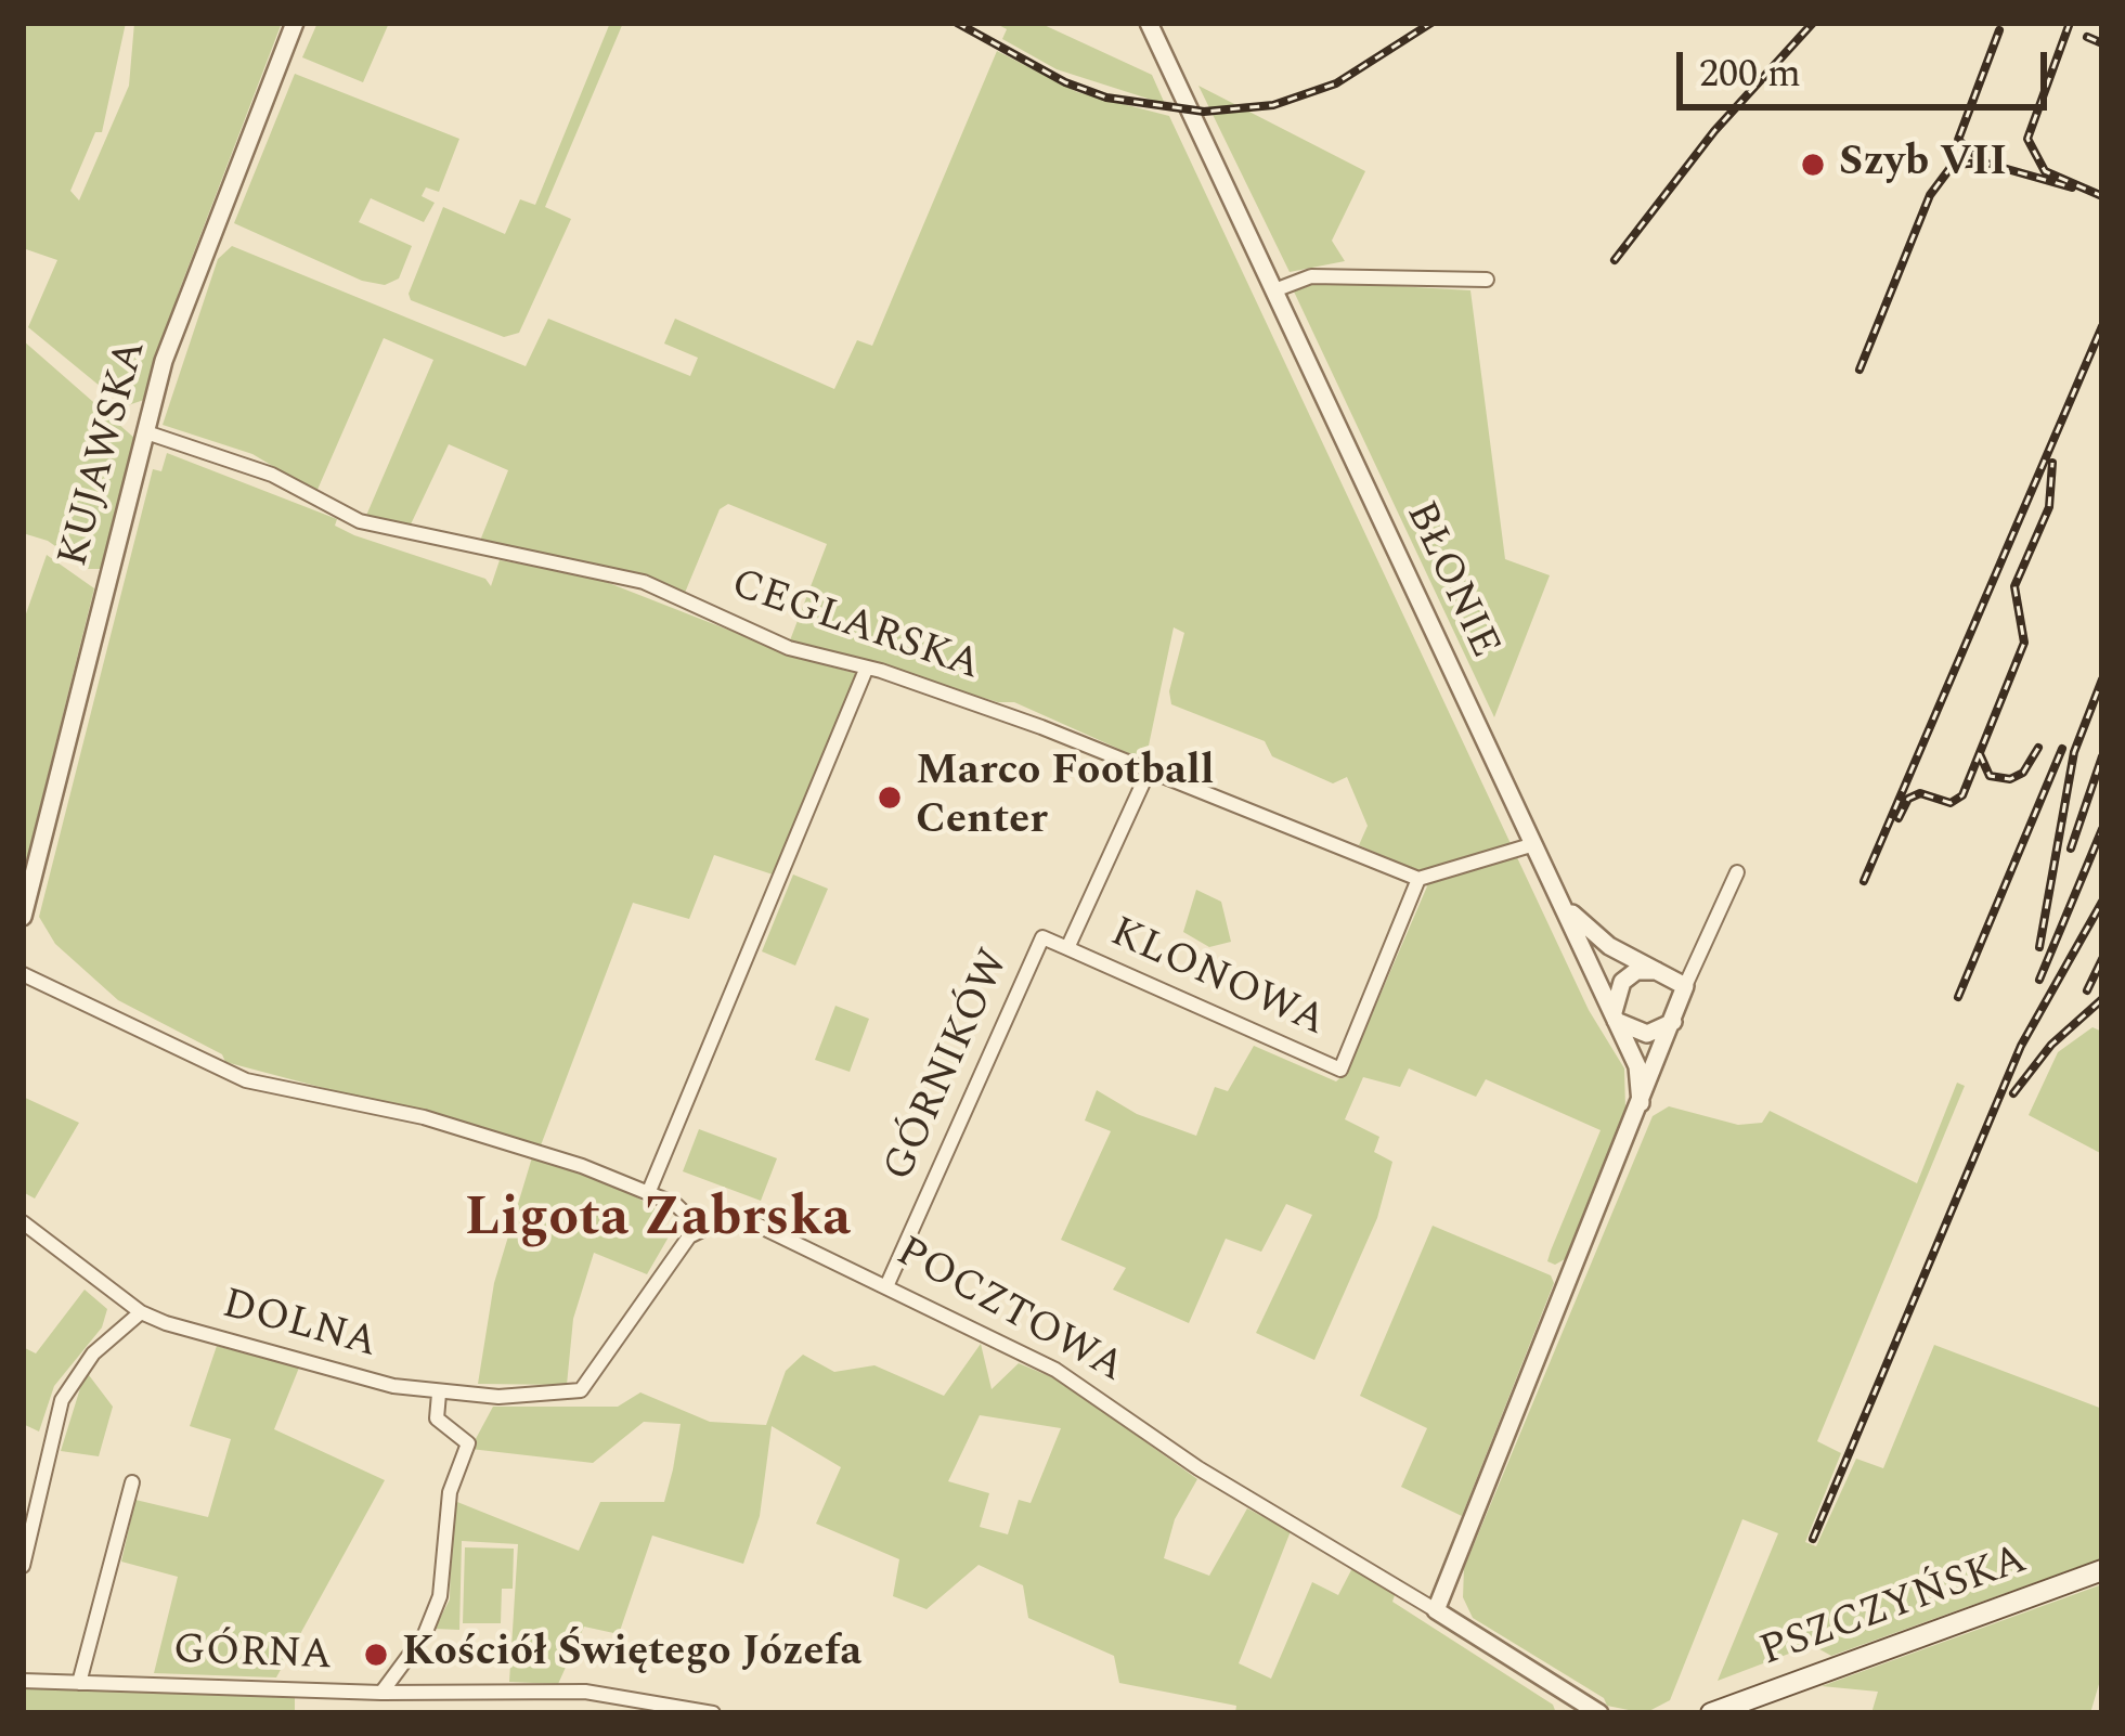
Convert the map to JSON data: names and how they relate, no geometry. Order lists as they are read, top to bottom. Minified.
{"streets":{"main road":["PSZCZYŃSKA"],"street":["KUJAWSKA","BŁONIE","CEGLARSKA","KLONOWA","GÓRNIKÓW","POCZTOWA","DOLNA","GÓRNA"]},"crossings":[["KUJAWSKA","CEGLARSKA"],["CEGLARSKA","KLONOWA"],["CEGLARSKA","GÓRNIKÓW"],["KLONOWA","GÓRNIKÓW"],["GÓRNIKÓW","POCZTOWA"],["POCZTOWA","DOLNA"]],"districts":["Ligota Zabrska"],"places":["Szyb VII","Marco Football Center","Kościół Świętego Józefa"],"scale_bar":"200 m"}
